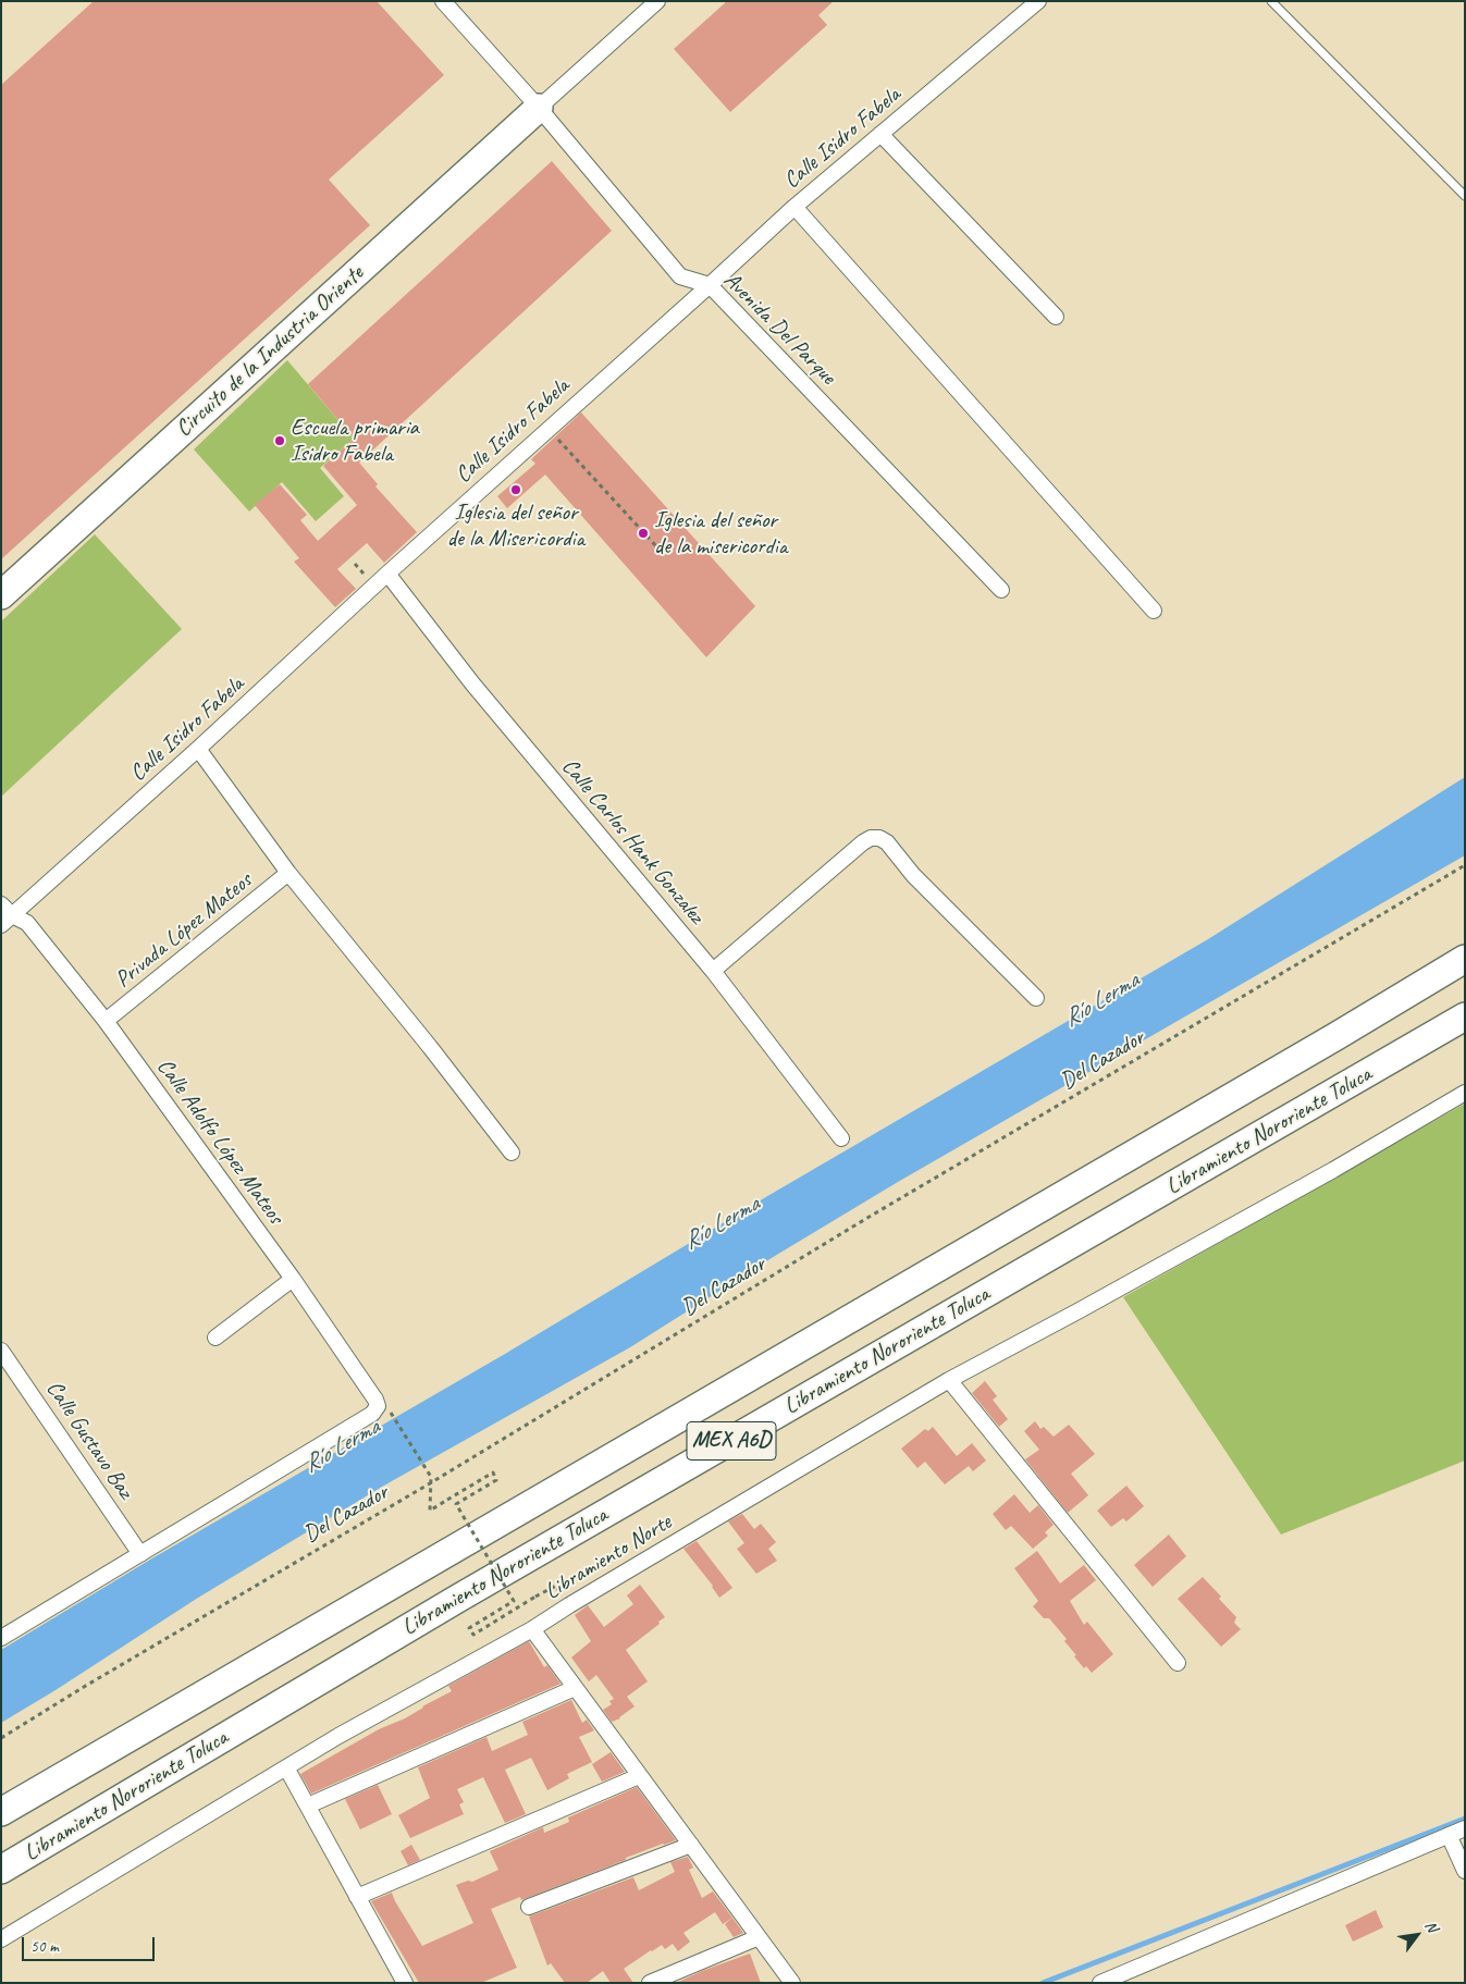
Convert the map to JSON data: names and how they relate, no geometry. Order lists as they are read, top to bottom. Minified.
{"streets":{"highway":["Circuito de la Industria Oriente","Libramiento Nororiente Toluca","MEX A6D"],"street":["Calle Isidro Fabela","Avenida Del Parque","Calle Carlos Hank Gonzalez","Privada López Mateos","Calle Adolfo López Mateos","Calle Gustavo Baz","Libramiento Norte"],"path":["Del Cazador"]},"crossings":[["Calle Isidro Fabela","Avenida Del Parque"],["Calle Isidro Fabela","Calle Carlos Hank Gonzalez"],["Calle Isidro Fabela","Calle Adolfo López Mateos"],["Avenida Del Parque","Circuito de la Industria Oriente"],["Privada López Mateos","Calle Adolfo López Mateos"]],"water":["Río Lerma"],"places":["Escuela primaria Isidro Fabela","Iglesia del señor de la Misericordia","Iglesia del señor de la misericordia"],"scale_bar":"50 m","north":"top right"}
